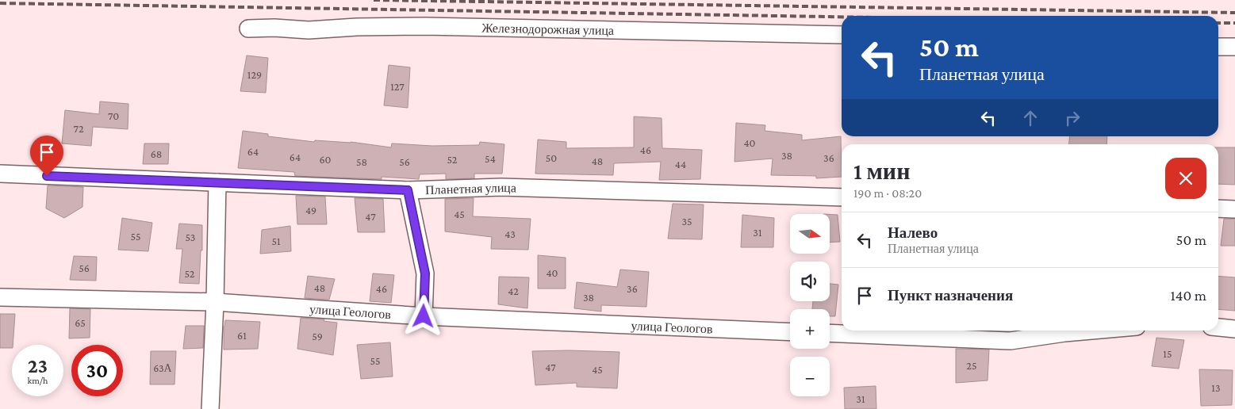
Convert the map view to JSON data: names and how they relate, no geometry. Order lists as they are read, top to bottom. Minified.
{"streets":{"street":["Железнодорожная улица","Планетная улица","улица Геологов"]},"house_numbers":["129","127","70","72","40","46","64","68","38","64","50","36","54","60","52","48","58","56","44","49","45","47","35","31","43","55","53","51","56","40","52","48","46","36","42","38","65","61","59","15","55","25","47","63А","45","13","31"],"north":"right","page":{"turn":["50 m","Планетная улица"],"heading":["1 мин","190 m · 08:20"],"list":[{"name":"Налево","note":"Планетная улица","value":"50 m"},{"name":"Пункт назначения","value":"140 m"}],"map_buttons":["+","−"],"speed":"23 km/h","limit":"30"}}
